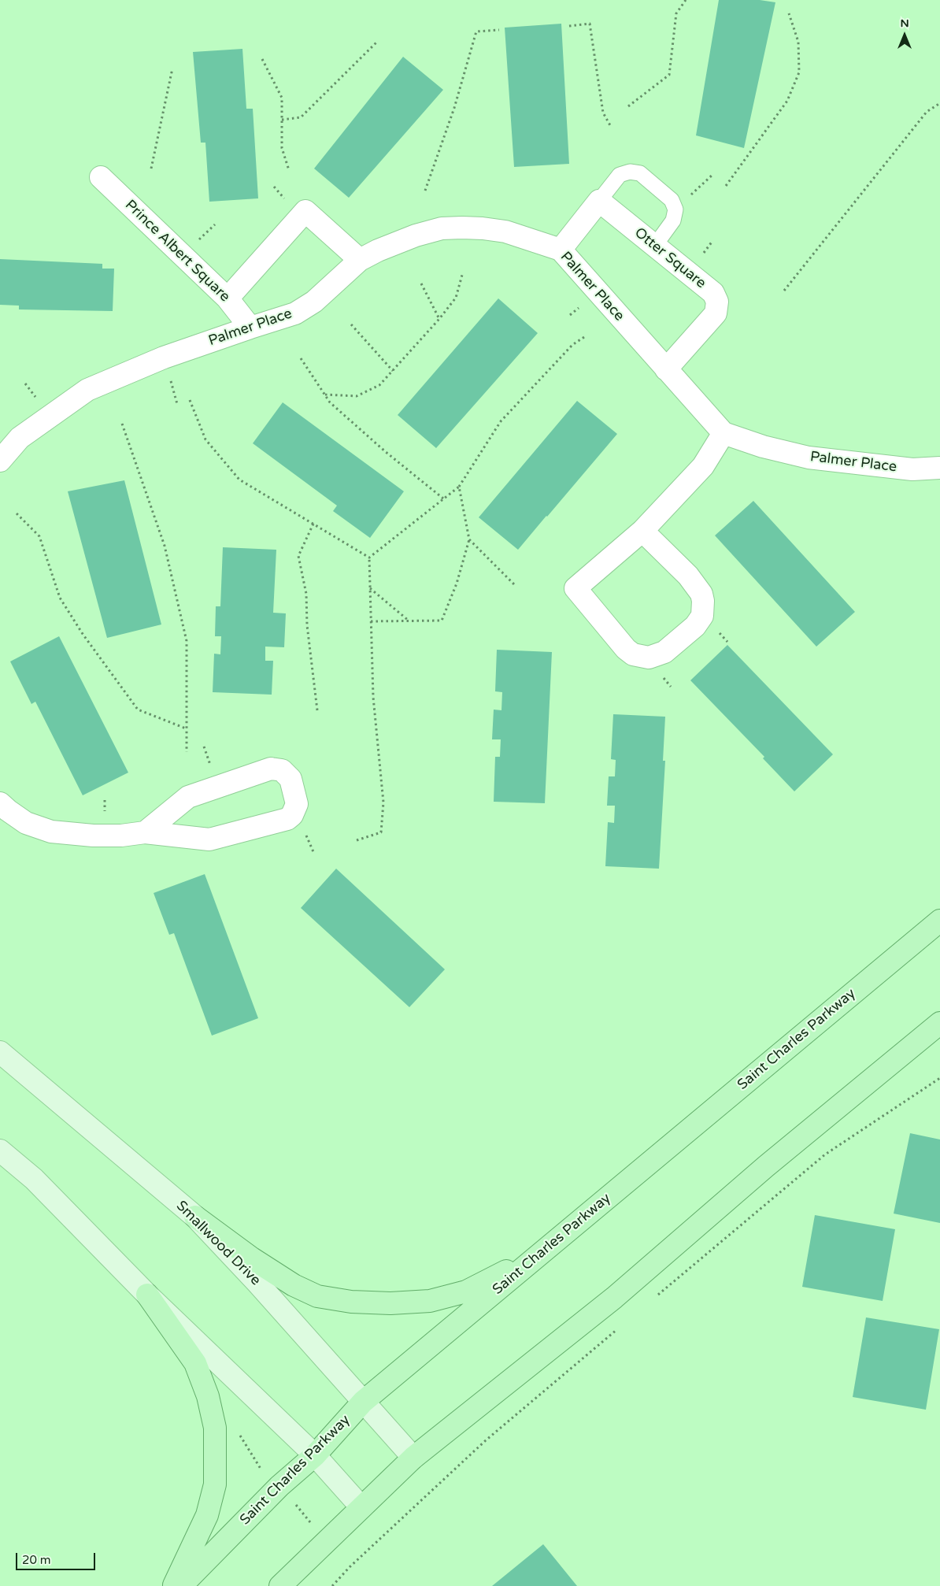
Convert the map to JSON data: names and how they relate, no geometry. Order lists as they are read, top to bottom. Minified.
{"streets":{"main road":["Saint Charles Parkway","Smallwood Drive"],"street":["Prince Albert Square","Otter Square","Palmer Place"]},"crossings":[["Prince Albert Square","Palmer Place"],["Otter Square","Palmer Place"],["Saint Charles Parkway","Smallwood Drive"]],"scale_bar":"20 m","north":"top"}
